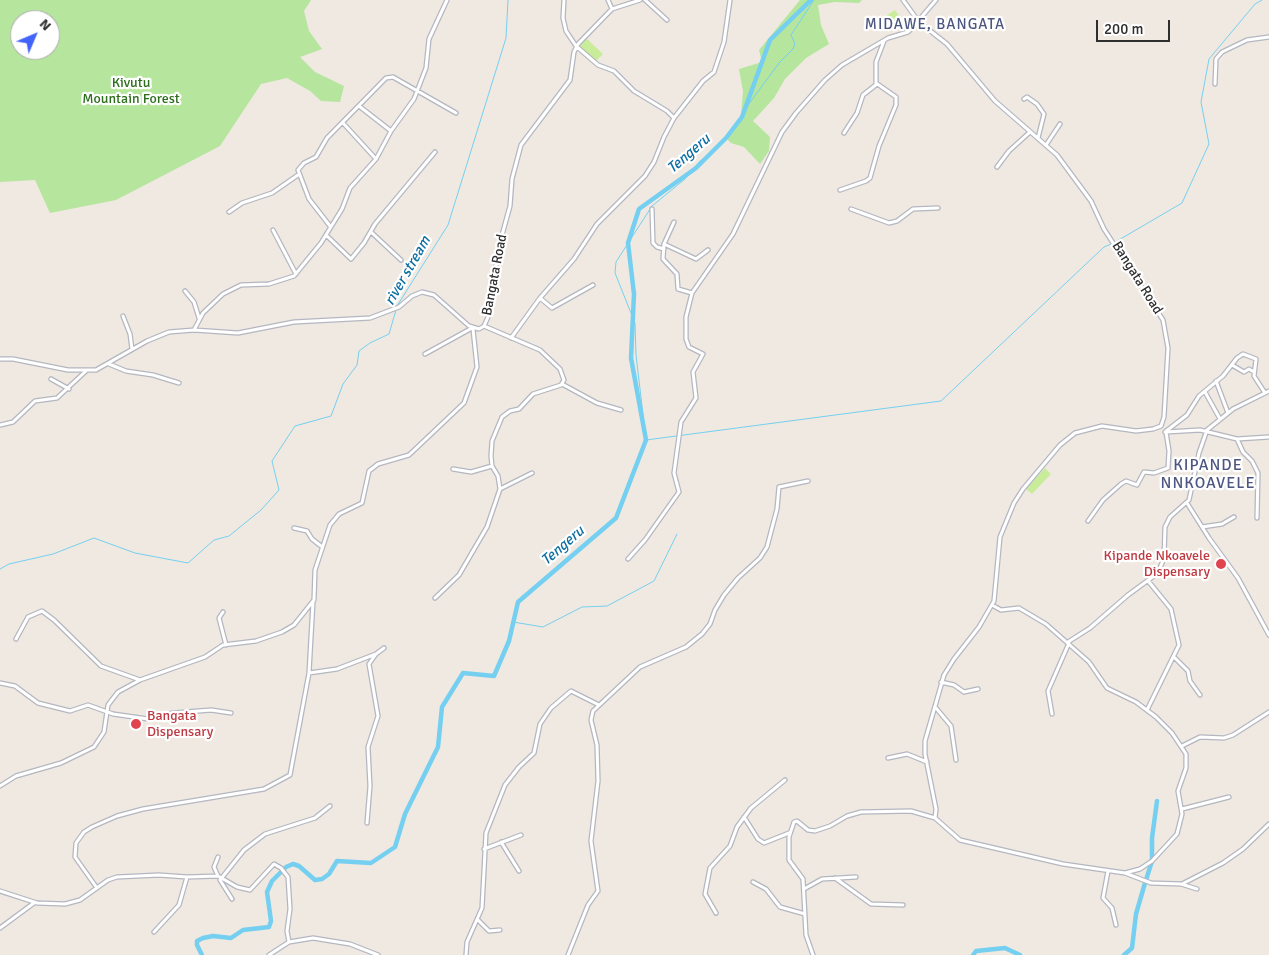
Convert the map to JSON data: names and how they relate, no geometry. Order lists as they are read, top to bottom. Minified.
{"streets":{"street":["Bangata Road"]},"districts":["MIDAWE, BANGATA","KIPANDE NNKOAVELE"],"water":["Tengeru","river stream"],"parks":["Kivutu Mountain Forest"],"places":["Kipande Nkoavele Dispensary","Bangata Dispensary"],"scale_bar":"200 m","north":"top right"}
